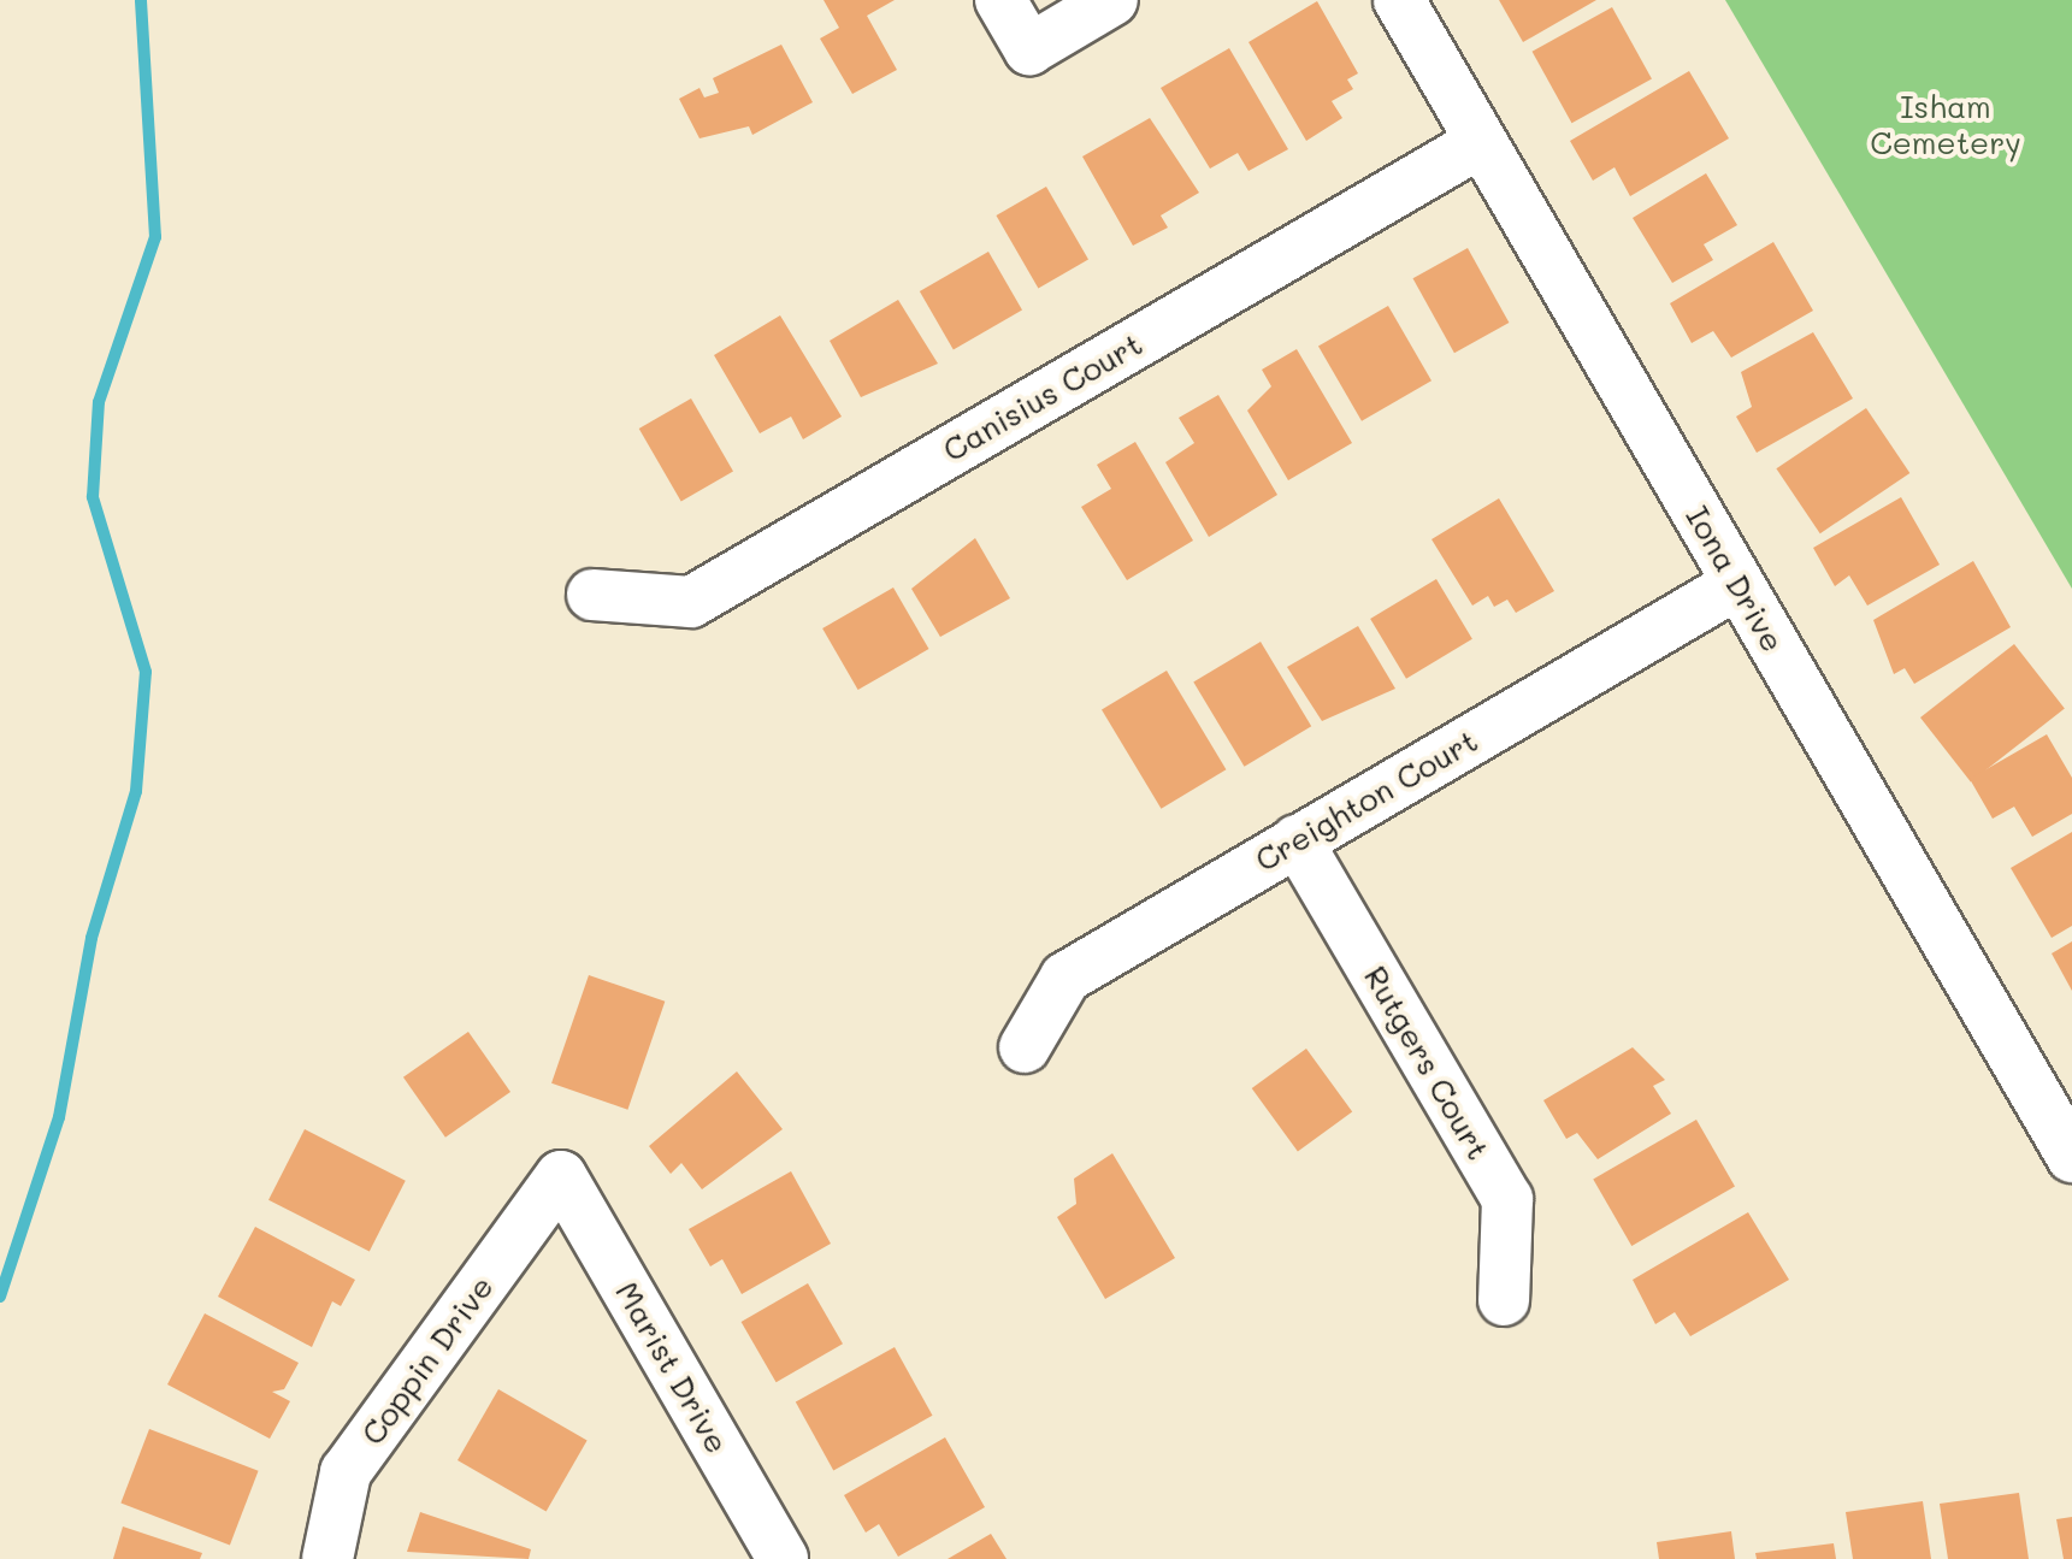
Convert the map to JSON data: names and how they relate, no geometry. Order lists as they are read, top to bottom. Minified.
{"streets":{"street":["Canisius Court","Iona Drive","Creighton Court","Rutgers Court","Coppin Drive","Marist Drive"]},"crossings":[["Canisius Court","Iona Drive"],["Iona Drive","Creighton Court"],["Creighton Court","Rutgers Court"],["Coppin Drive","Marist Drive"]],"parks":["Isham Cemetery"]}
